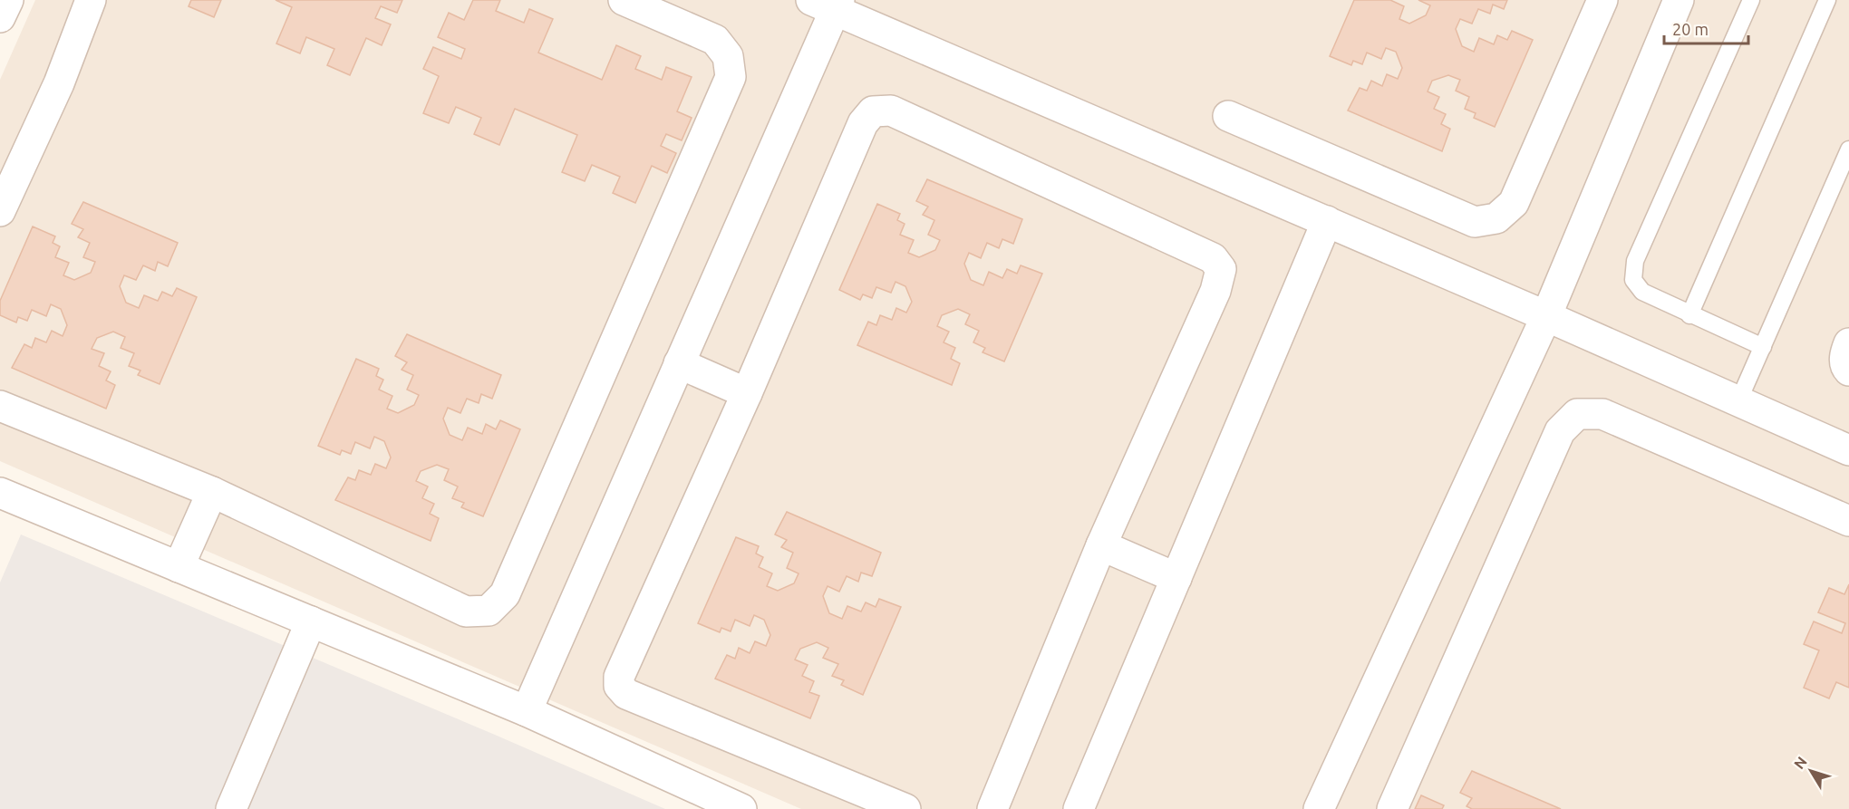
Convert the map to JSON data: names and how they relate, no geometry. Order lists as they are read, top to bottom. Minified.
{"scale_bar":"20 m","north":"top left"}
